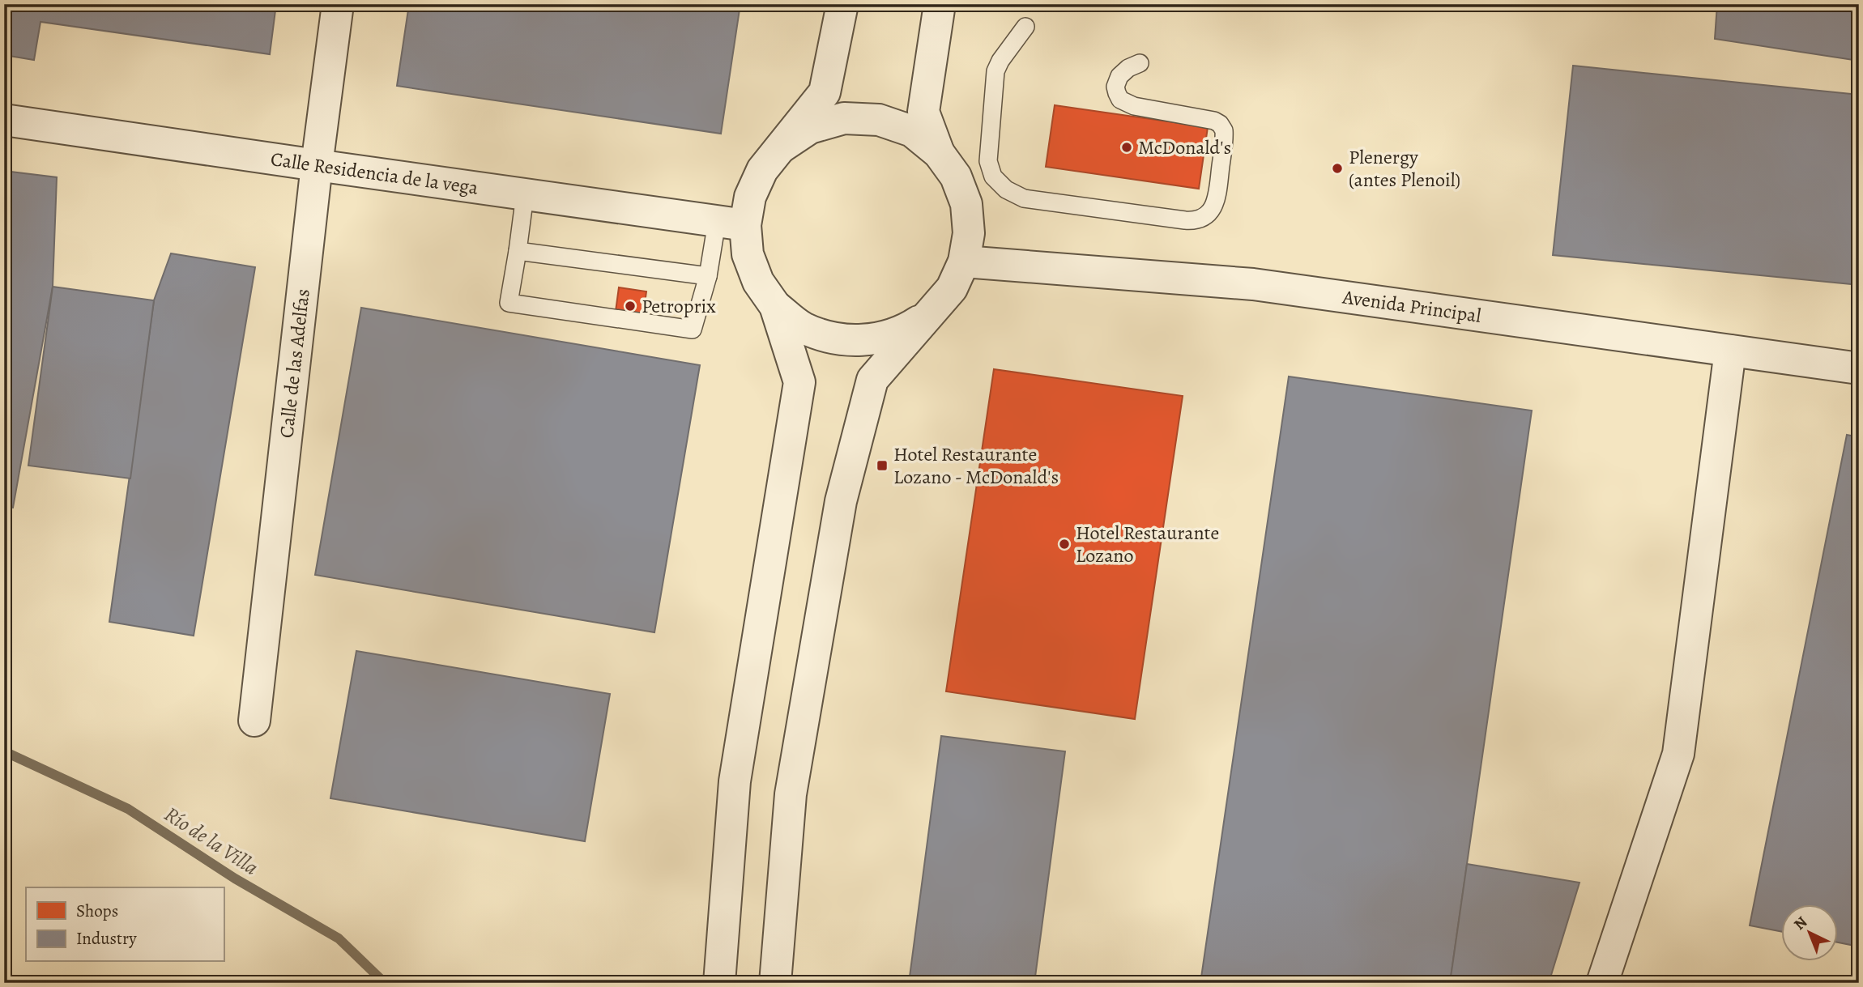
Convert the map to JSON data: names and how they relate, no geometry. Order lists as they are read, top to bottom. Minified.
{"streets":{"street":["Calle Residencia de la vega","Avenida Principal","Calle de las Adelfas"]},"crossings":[["Calle Residencia de la vega","Calle de las Adelfas"]],"water":["Río de la Villa"],"places":{"other":["McDonald's","Plenergy (antes Plenoil)","Petroprix","Hotel Restaurante Lozano"],"transit":["Hotel Restaurante Lozano - McDonald's"]},"legend":["Shops","Industry"],"north":"top left"}
